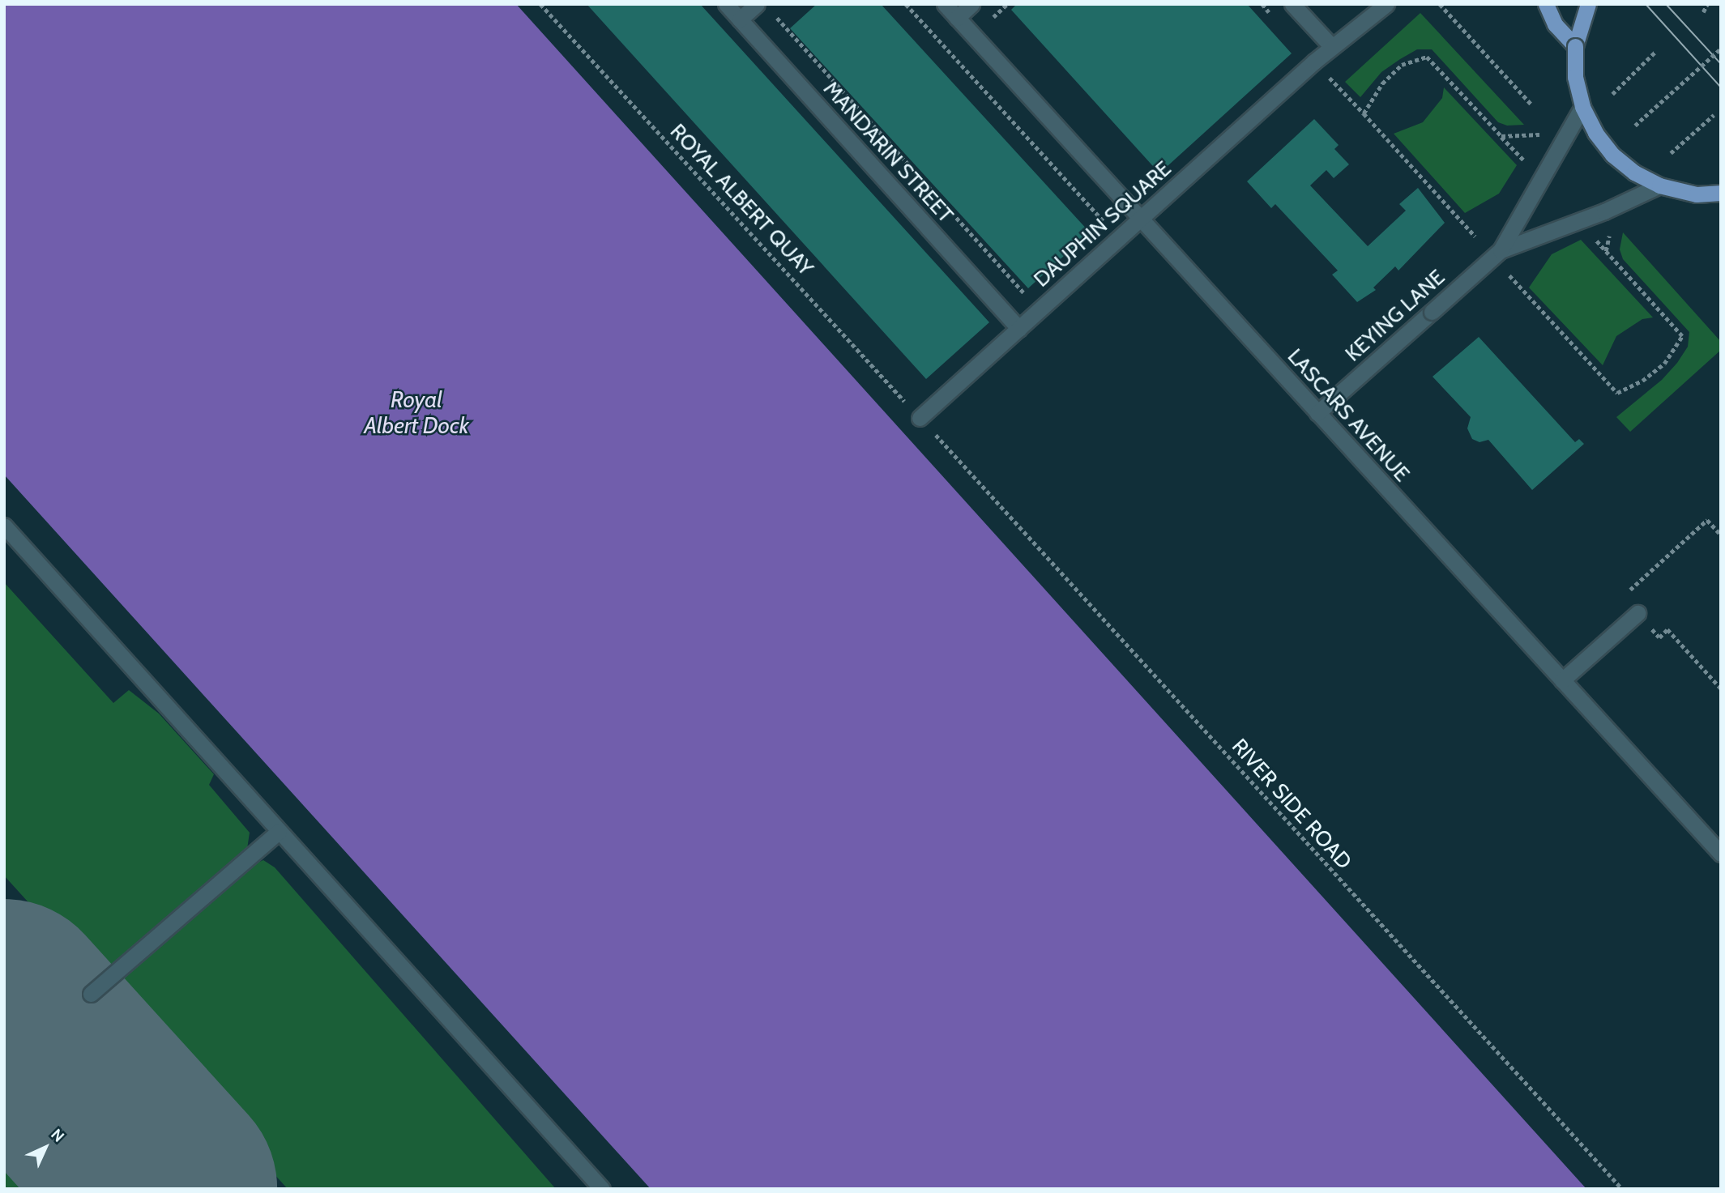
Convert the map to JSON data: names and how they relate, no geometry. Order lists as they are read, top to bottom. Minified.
{"streets":{"street":["MANDARIN STREET","DAUPHIN SQUARE","KEYING LANE","LASCARS AVENUE"],"path":["ROYAL ALBERT QUAY","RIVER SIDE ROAD"]},"crossings":[["MANDARIN STREET","DAUPHIN SQUARE"],["ROYAL ALBERT QUAY","DAUPHIN SQUARE"],["DAUPHIN SQUARE","LASCARS AVENUE"],["KEYING LANE","LASCARS AVENUE"]],"water":["Royal Albert Dock"],"north":"top right"}
